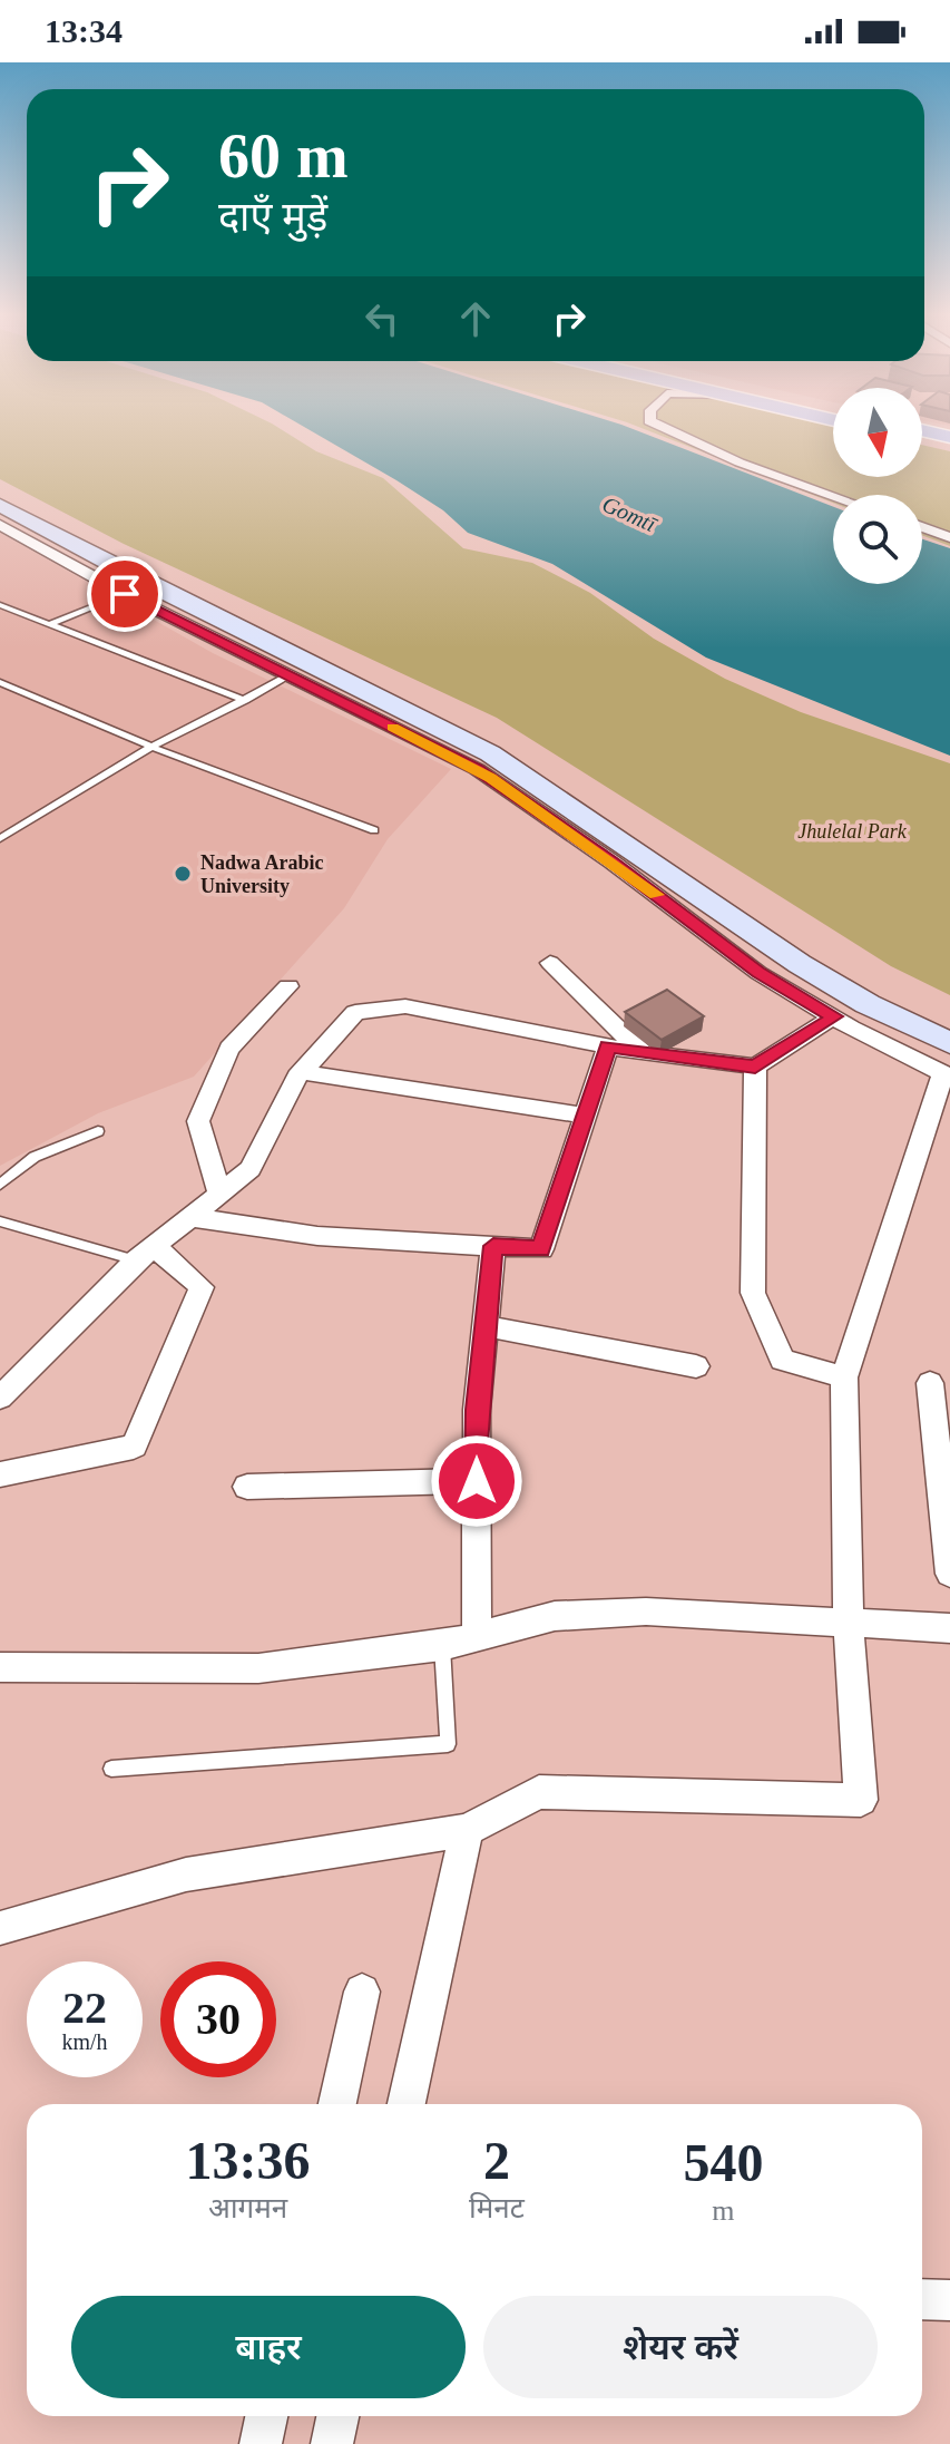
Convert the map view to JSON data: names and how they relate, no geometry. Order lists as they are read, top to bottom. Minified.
{"water":["Gomtī"],"parks":["Jhulelal Park"],"places":["Nadwa Arabic University"],"north":"bottom","page":{"status":"13:34","turn":["60 m","दाएँ मुड़ें"],"speed":"22 km/h","limit":"30","eta":["13:36","आगमन","2","मिनट","540","m"],"buttons":["बाहर","शेयर करें"]}}
